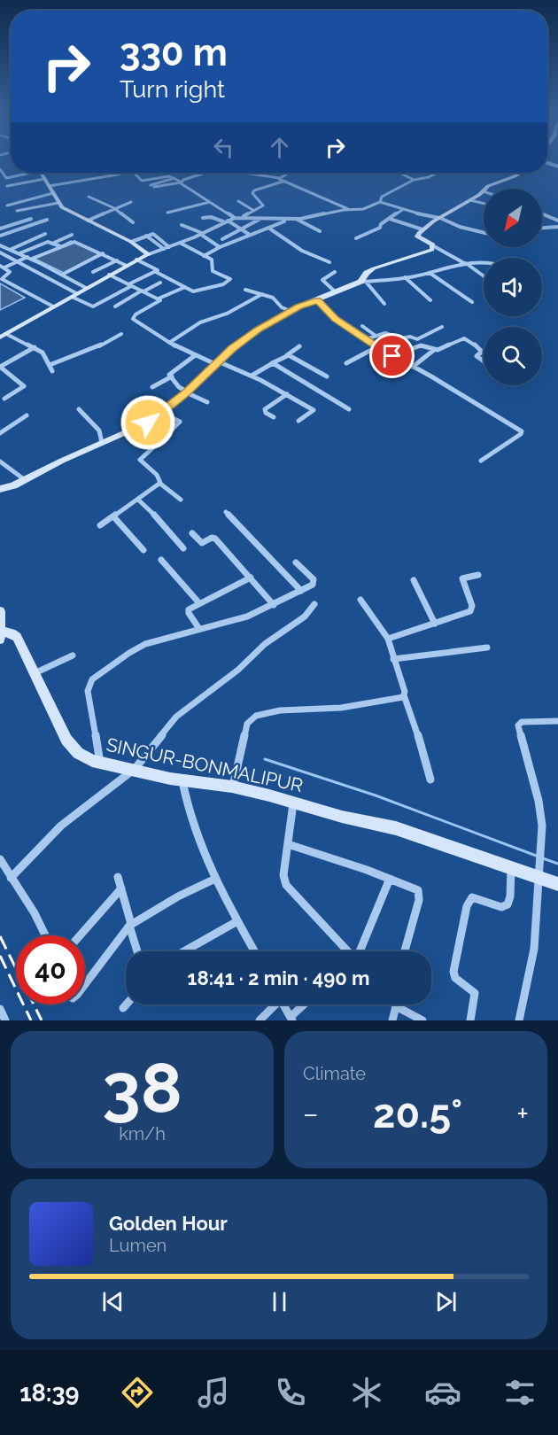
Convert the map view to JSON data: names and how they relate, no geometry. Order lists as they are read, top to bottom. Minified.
{"streets":{"street":["SINGUR-BONMALIPUR"]},"north":"bottom left","page":{"turn":["330 m","Turn right"],"limit":"40","trip":"18:41 · 2 min · 490 m","tile":[["38","km/h"],"Climate"],"heat":["−","20.5°","+"],"song":["Golden Hour","Lumen"],"tabs":"18:39"}}
